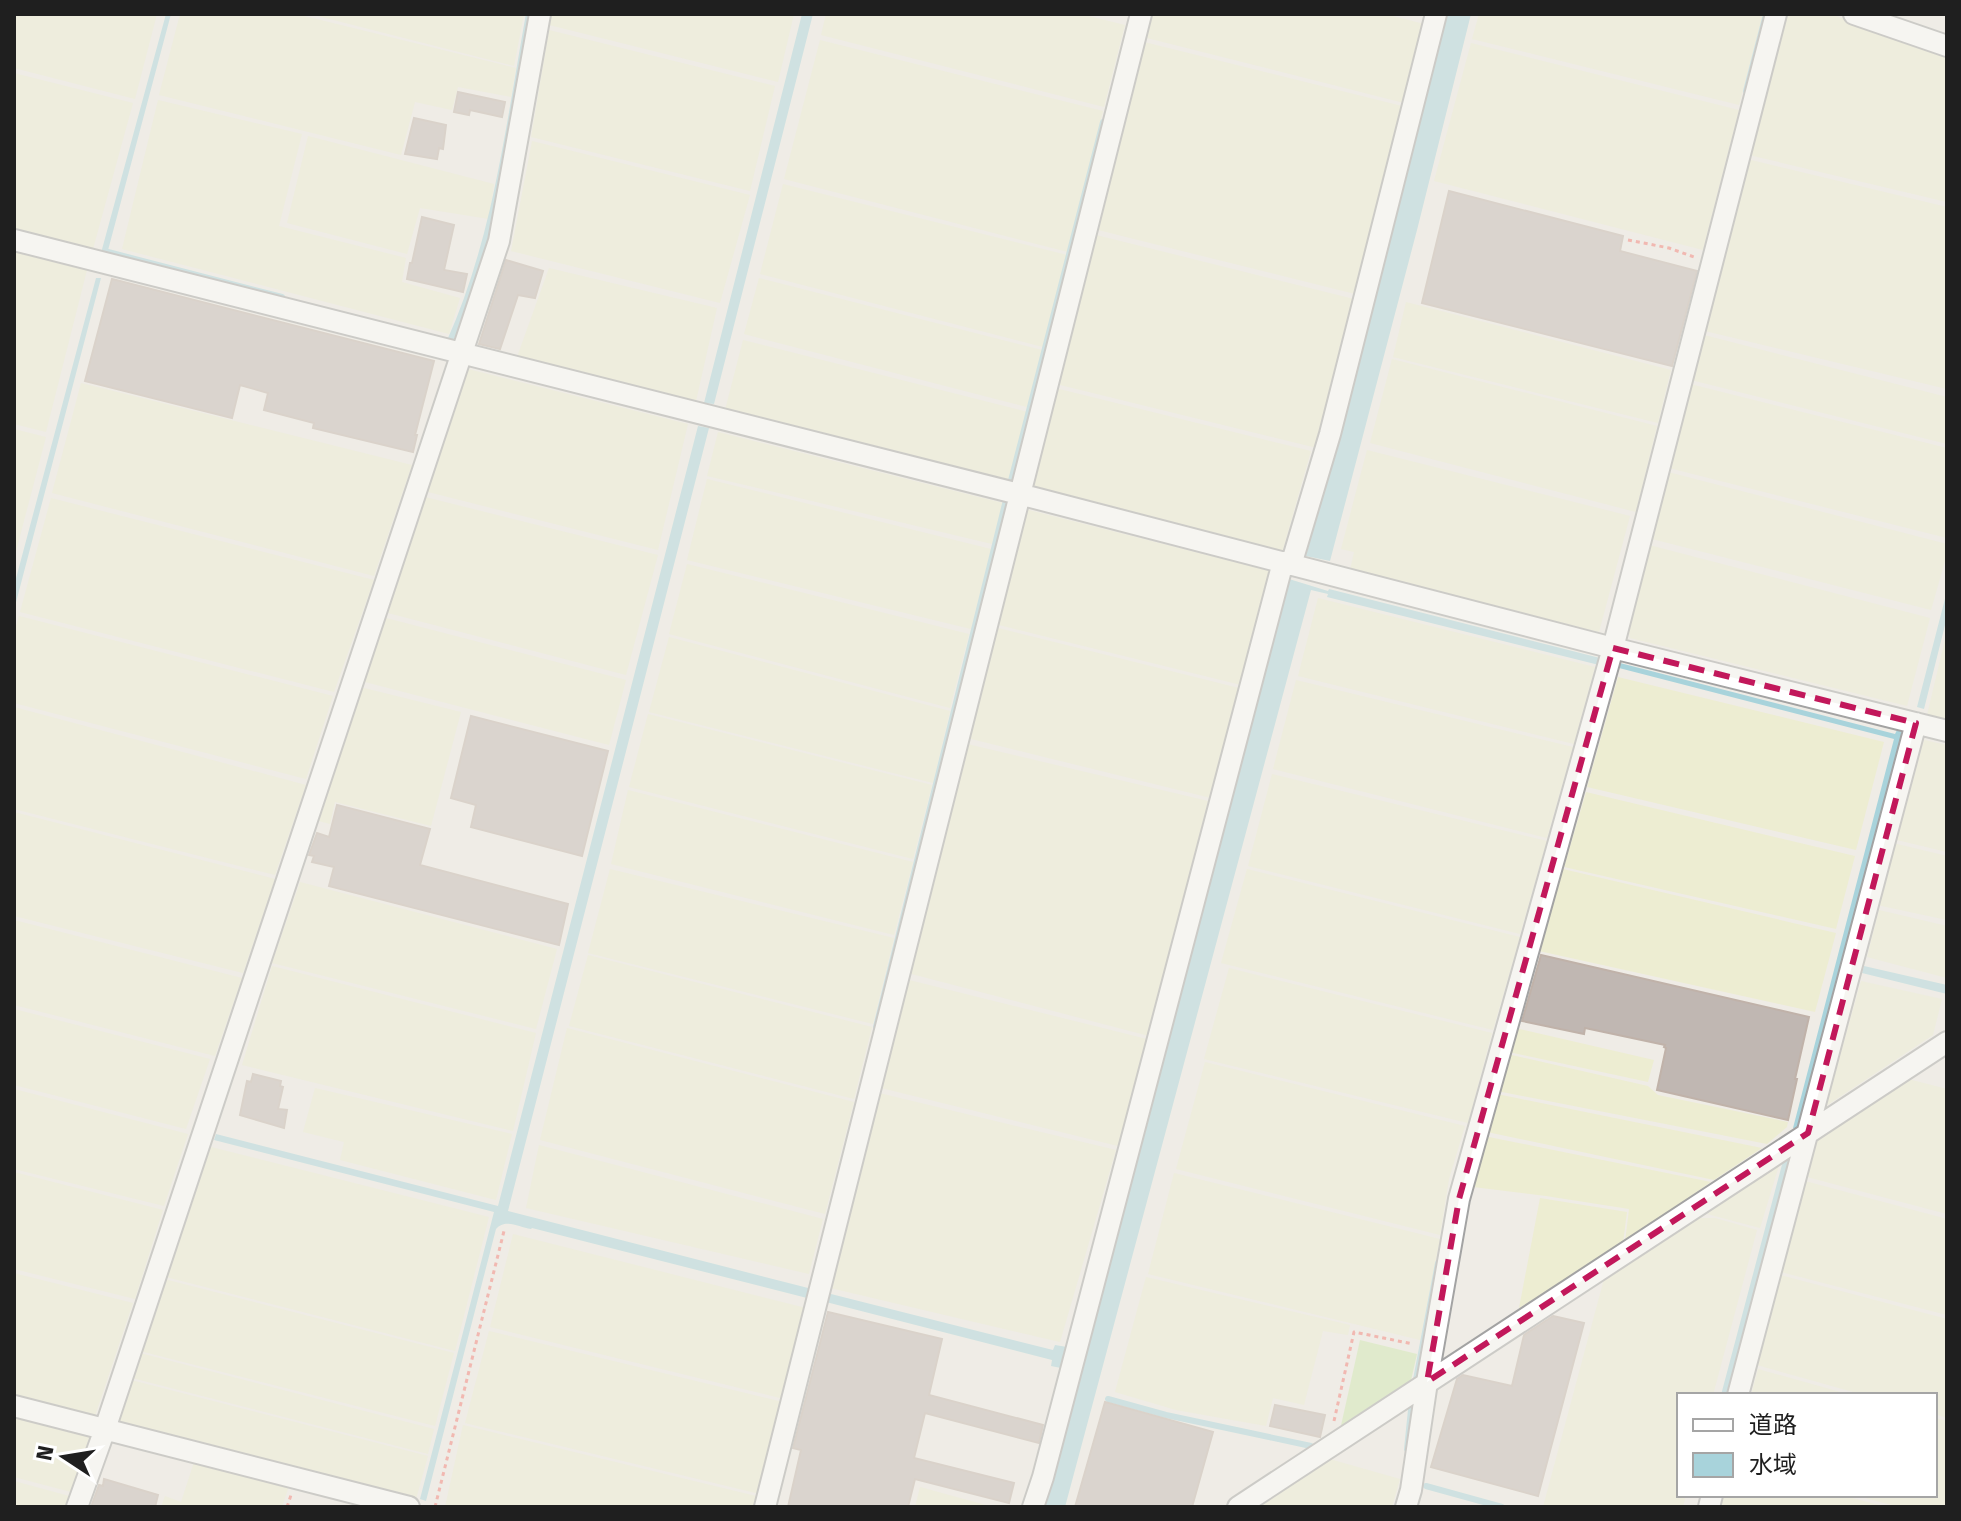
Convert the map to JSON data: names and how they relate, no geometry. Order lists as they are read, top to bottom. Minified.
{"legend":["道路","水域"],"north":"left"}
